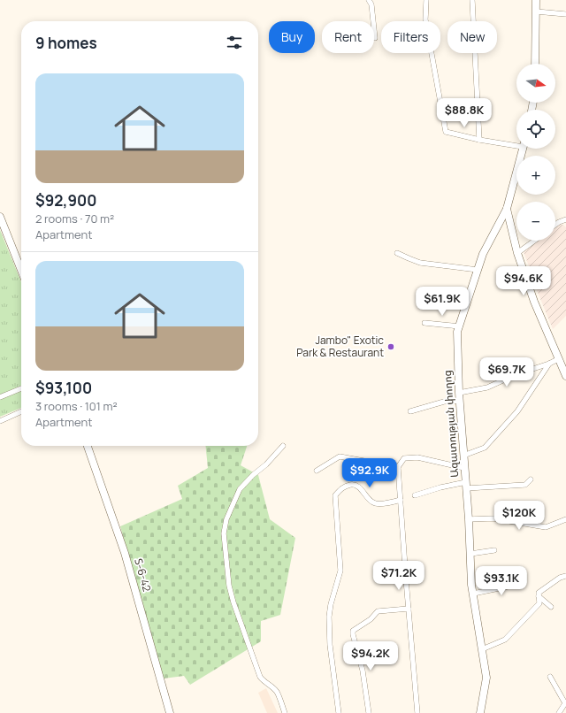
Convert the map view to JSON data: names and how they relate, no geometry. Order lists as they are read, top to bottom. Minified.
{"streets":{"street":["Ազատության փողոց","Տ-6-42"]},"places":["Jambo\" Exotic Park & Restaurant"],"north":"right","page":{"chip":["Buy","Rent","Filters","New"],"heading":"9 homes","map_buttons":["+","−"],"list":[{"name":"$92,900","note":"2 rooms · 70 m² · Apartment"},{"name":"$93,100","note":"3 rooms · 101 m² · Apartment"}],"price":["$88.8K","$94.6K","$61.9K","$69.7K","$92.9K","$120K","$71.2K","$93.1K","$94.2K"]}}
